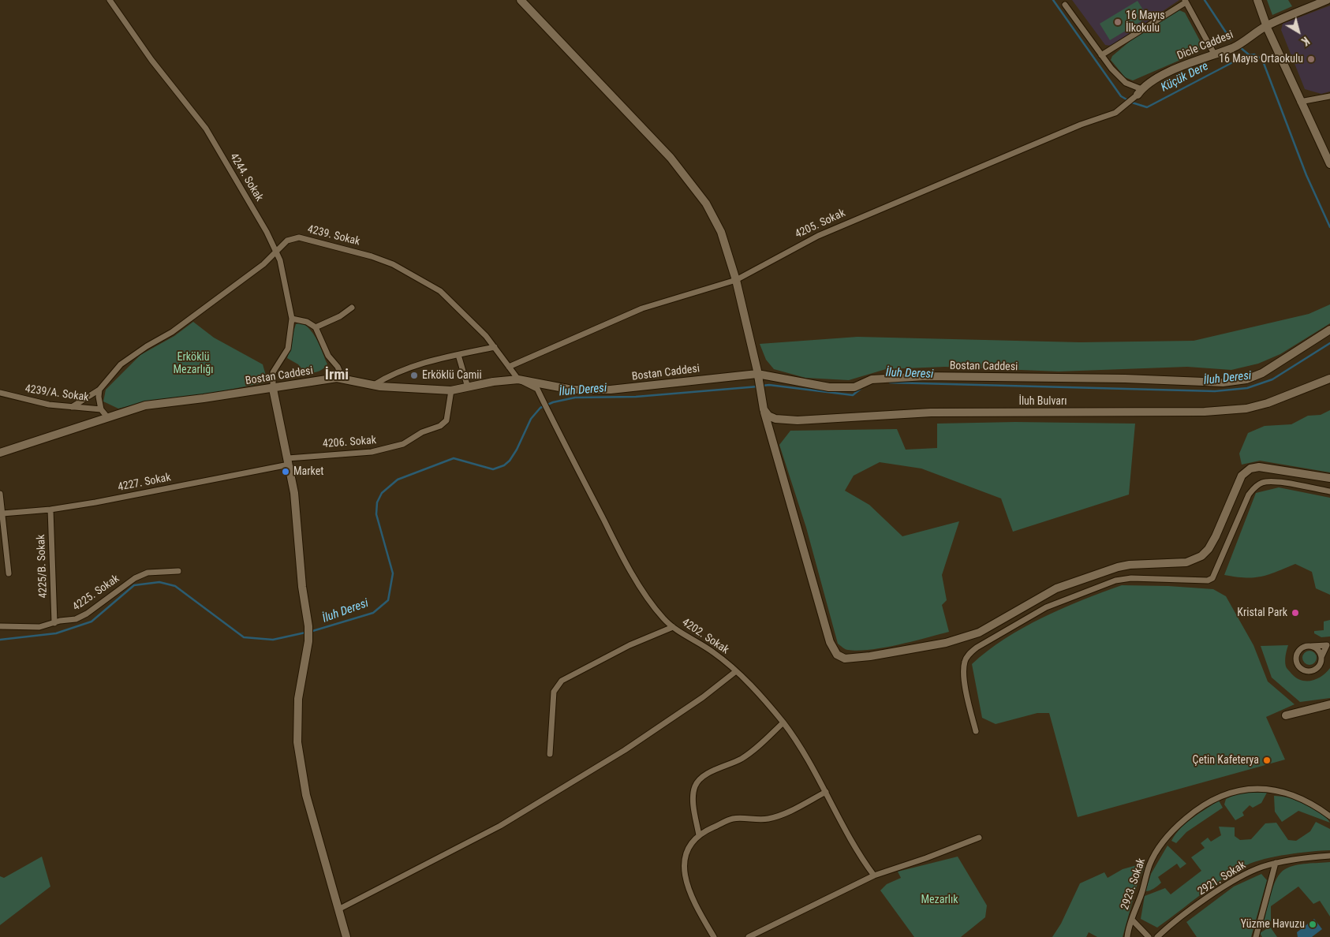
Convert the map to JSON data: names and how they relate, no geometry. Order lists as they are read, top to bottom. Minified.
{"streets":{"street":["Dicle Caddesi","4244. Sokak","4205. Sokak","4239. Sokak","Bostan Caddesi","4239/A. Sokak","İluh Bulvarı","4206. Sokak","4227. Sokak","4225/B. Sokak","4225. Sokak","4202. Sokak","2921. Sokak","2923. Sokak"]},"crossings":[["Dicle Caddesi","4205. Sokak"],["4244. Sokak","4239. Sokak"],["4244. Sokak","Bostan Caddesi"],["4205. Sokak","4239. Sokak"],["4239. Sokak","Bostan Caddesi"],["4239. Sokak","4239/A. Sokak"],["4239. Sokak","4202. Sokak"],["Bostan Caddesi","4239/A. Sokak"],["Bostan Caddesi","4206. Sokak"],["4206. Sokak","4227. Sokak"],["4227. Sokak","4225/B. Sokak"],["4225/B. Sokak","4225. Sokak"]],"districts":["İrmi"],"water":["Küçük Dere","İluh Deresi"],"parks":["Erköklü Mezarlığı","Mezarlık"],"places":["16 Mayıs İlkokulu","16 Mayıs Ortaokulu","Erköklü Camii","Market","Kristal Park","Çetin Kafeterya","Yüzme Havuzu"],"north":"bottom right"}
